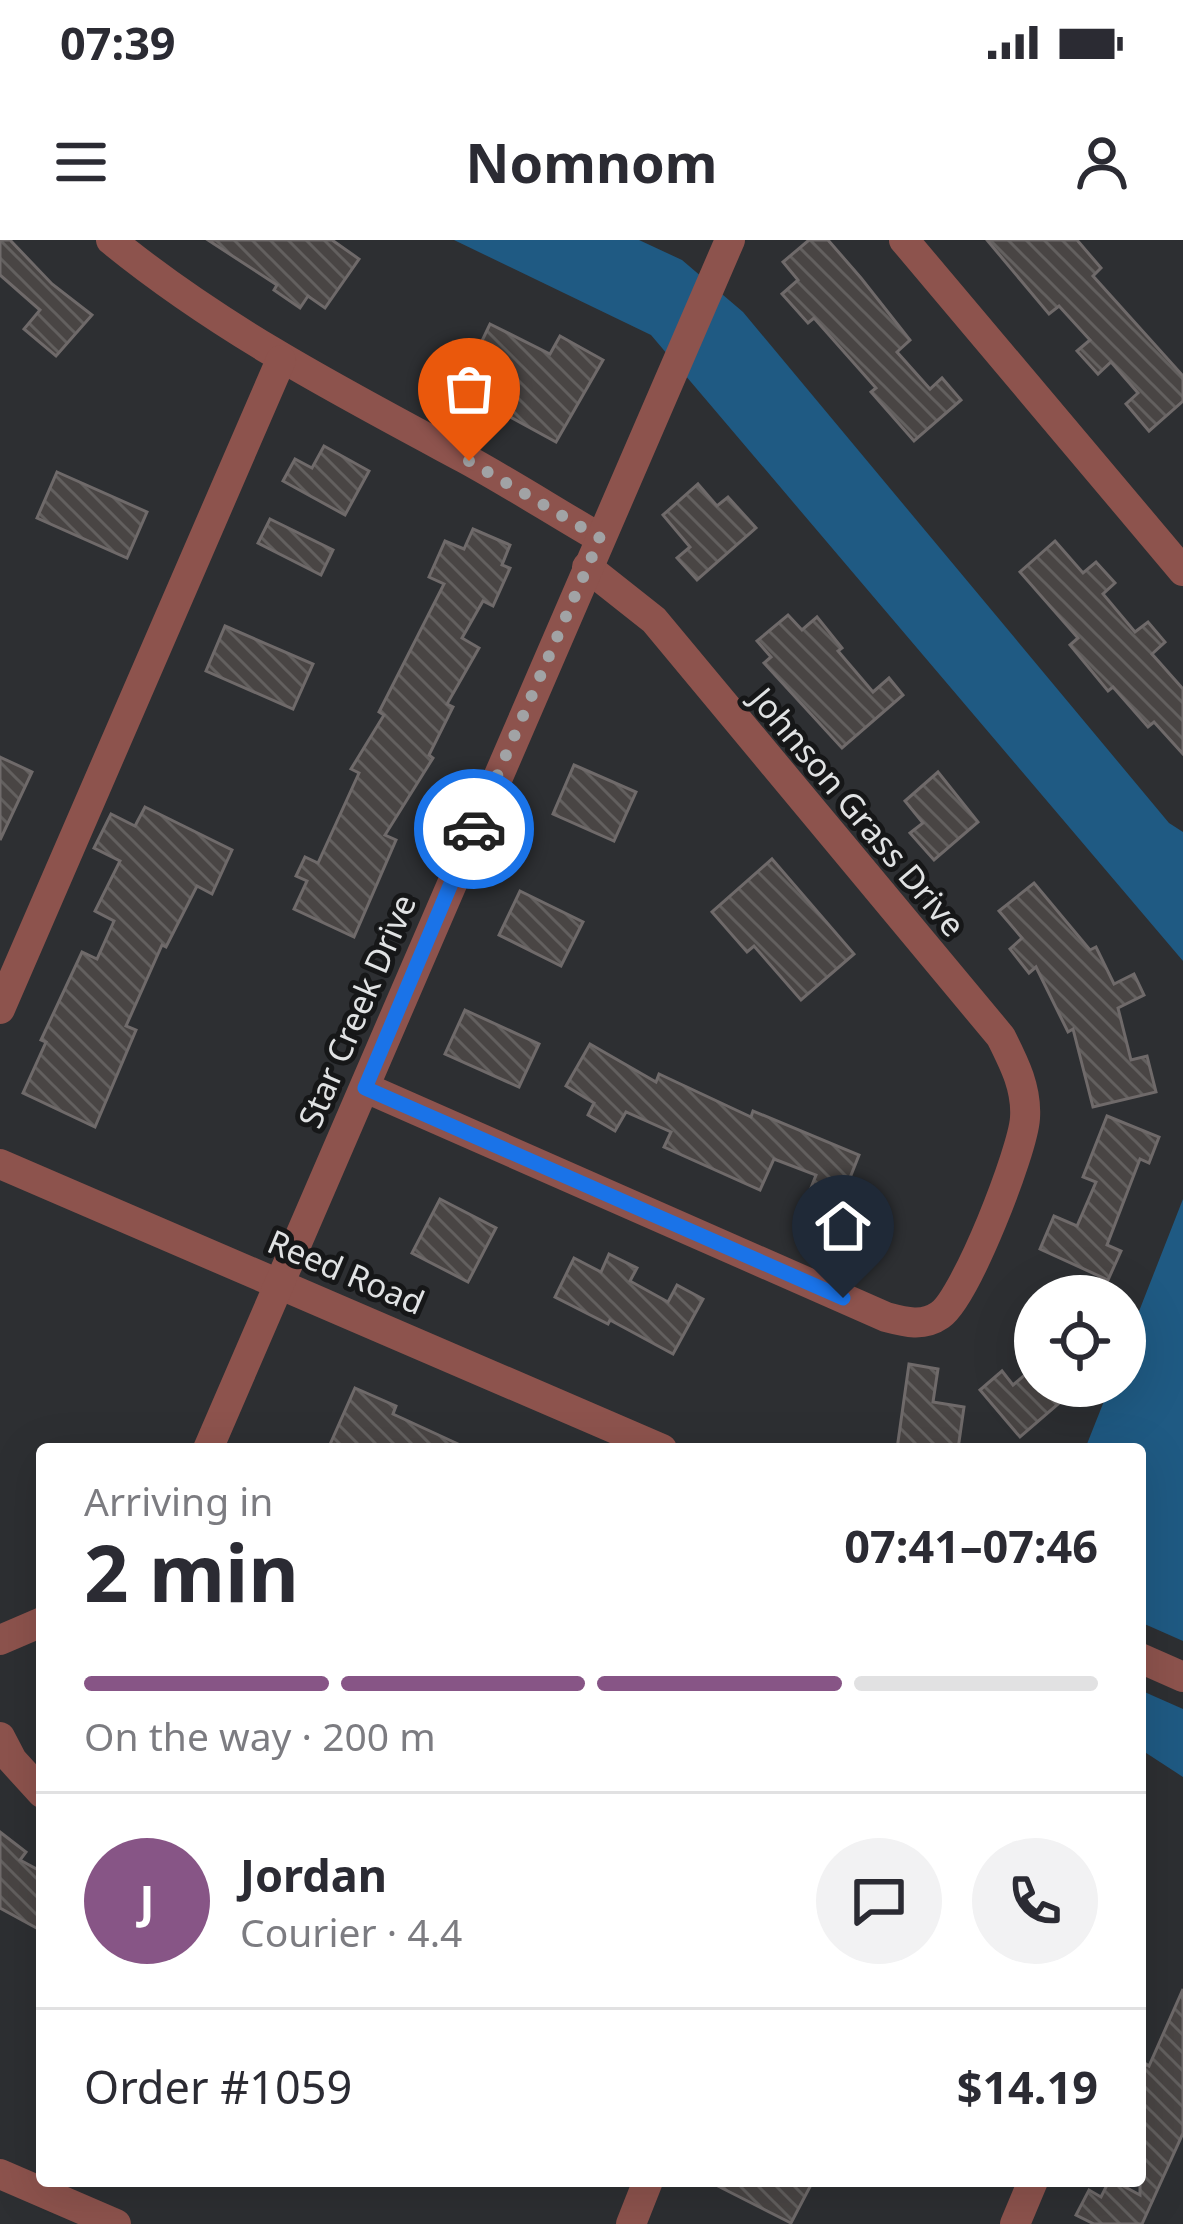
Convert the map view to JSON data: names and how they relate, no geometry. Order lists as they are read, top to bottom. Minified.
{"streets":{"street":["Johnson Grass Drive","Star Creek Drive","Reed Road"]},"crossings":[["Johnson Grass Drive","Star Creek Drive"],["Star Creek Drive","Reed Road"]],"page":{"status":"07:39","header":"Nomnom","heading":["2 min","Arriving in","07:41–07:46"],"panel":["Jordan","Courier · 4.4","Order #1059","$14.19"],"bar":"On the way · 200 m","round":"J"}}
